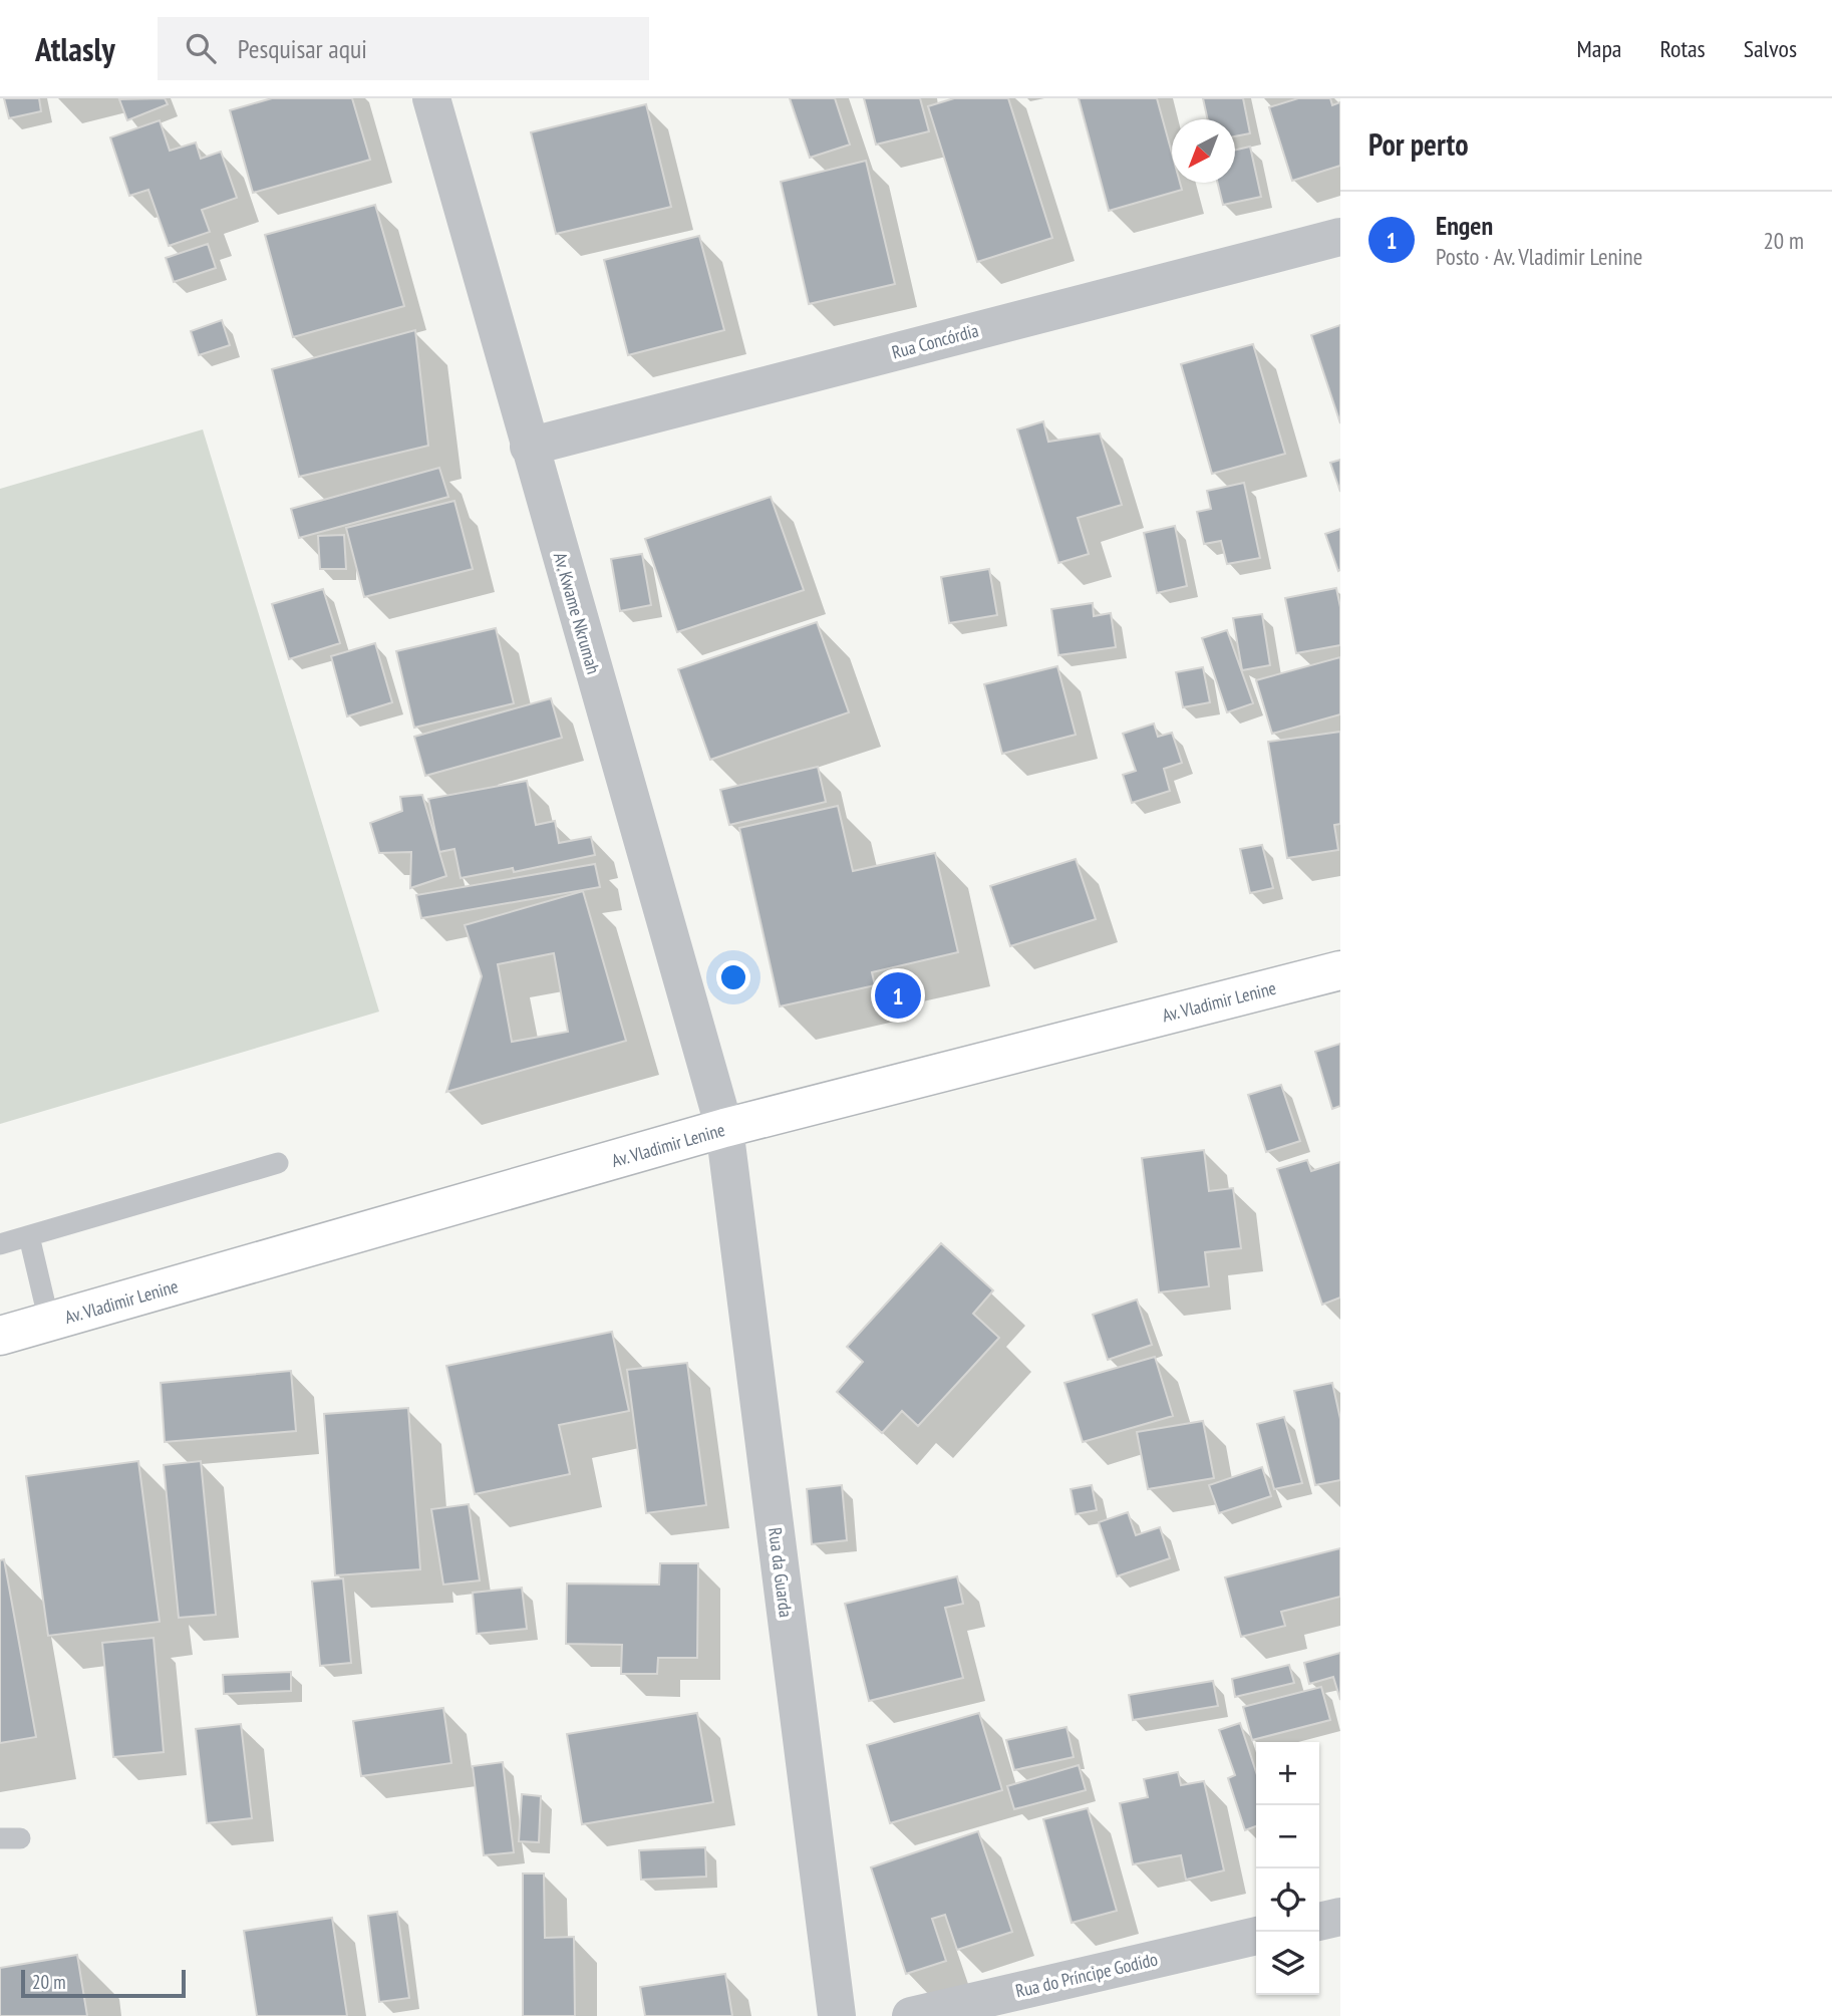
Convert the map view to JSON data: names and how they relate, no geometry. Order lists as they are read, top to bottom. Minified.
{"streets":{"main road":["Av. Vladimir Lenine"],"street":["Rua Concórdia","Av. Kwame Nkrumah","Rua da Guarda","Rua do Príncipe Godido"]},"crossings":[["Rua Concórdia","Av. Kwame Nkrumah"],["Av. Kwame Nkrumah","Av. Vladimir Lenine"],["Av. Kwame Nkrumah","Rua da Guarda"],["Av. Vladimir Lenine","Rua da Guarda"]],"scale_bar":"20 m","north":"bottom left","page":{"header":"Atlasly","search":"Pesquisar aqui","nav":["Mapa","Rotas","Salvos"],"heading":"Por perto","list":[{"mark":"1","name":"Engen","note":"Posto · Av. Vladimir Lenine","value":"20 m"}],"pins":"1","map_buttons":["+","−"],"scale":"20 m"}}
